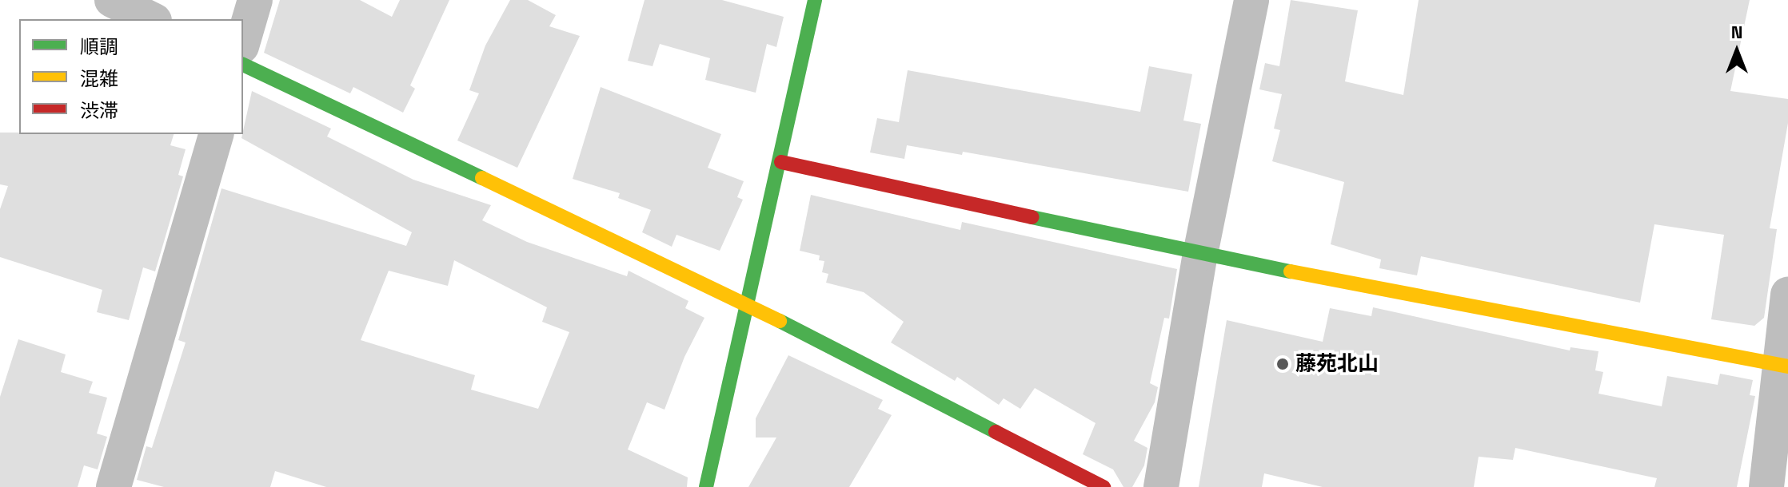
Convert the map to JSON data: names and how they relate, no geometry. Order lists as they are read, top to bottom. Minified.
{"places":["藤苑北山"],"legend":["順調","混雑","渋滞"],"north":"top"}
